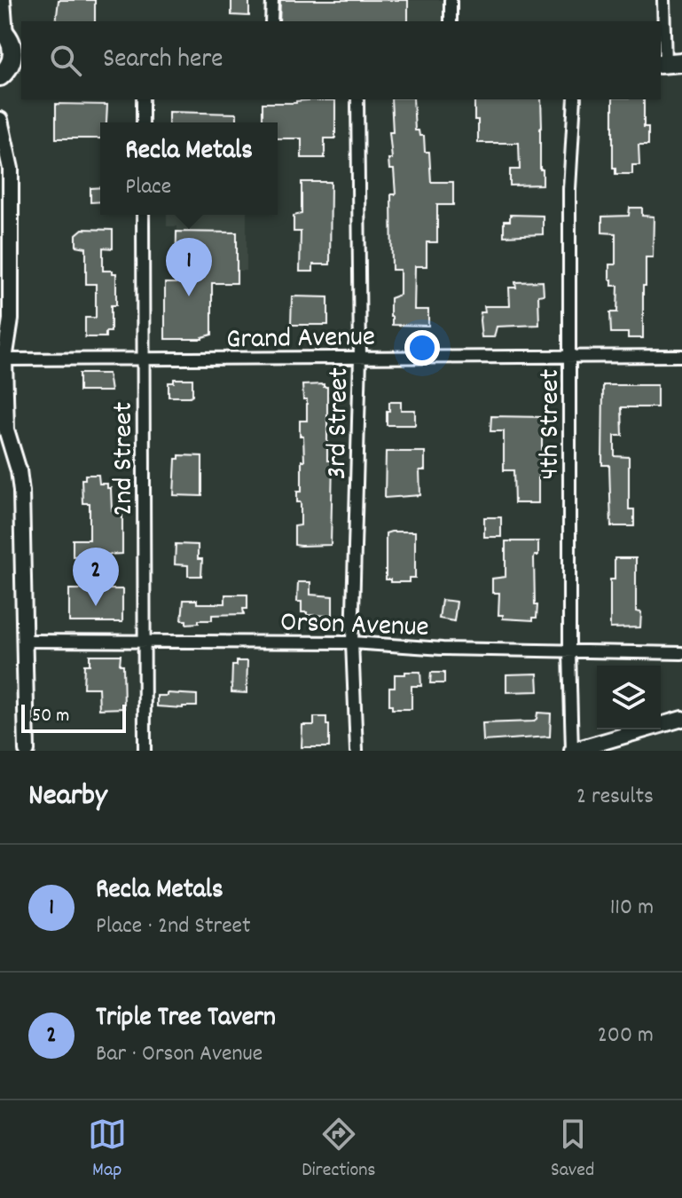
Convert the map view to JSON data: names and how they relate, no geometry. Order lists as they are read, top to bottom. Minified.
{"streets":{"street":["Grand Avenue","3rd Street","4th Street","2nd Street","Orson Avenue"]},"crossings":[["Grand Avenue","3rd Street"],["Grand Avenue","4th Street"],["Grand Avenue","2nd Street"],["3rd Street","Orson Avenue"],["4th Street","Orson Avenue"],["2nd Street","Orson Avenue"]],"scale_bar":"50 m","page":{"search":"Search here","popup":["Recla Metals","Place"],"pins":["1","2"],"scale":"50 m","heading":["Nearby","2 results"],"list":[{"mark":"1","name":"Recla Metals","note":"Place · 2nd Street","value":"110 m"},{"mark":"2","name":"Triple Tree Tavern","note":"Bar · Orson Avenue","value":"200 m"}],"nav":["Map","Directions","Saved"]}}
